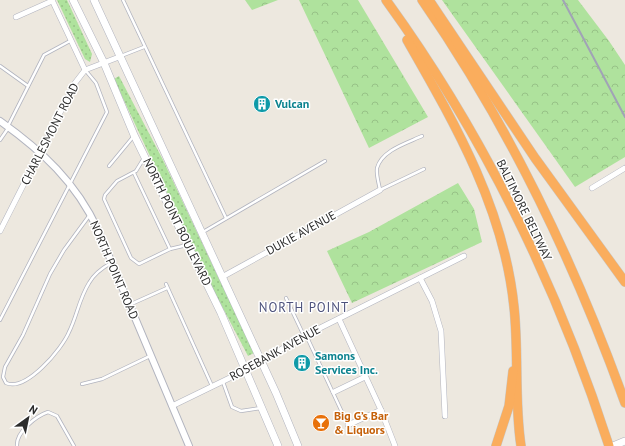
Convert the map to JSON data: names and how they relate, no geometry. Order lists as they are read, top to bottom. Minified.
{"streets":{"highway":["BALTIMORE BELTWAY"],"main road":["NORTH POINT BOULEVARD"],"street":["CHARLESMONT ROAD","DUKIE AVENUE","NORTH POINT ROAD","ROSEBANK AVENUE"]},"crossings":[["CHARLESMONT ROAD","NORTH POINT BOULEVARD"],["CHARLESMONT ROAD","NORTH POINT ROAD"],["NORTH POINT BOULEVARD","DUKIE AVENUE"],["NORTH POINT BOULEVARD","ROSEBANK AVENUE"],["NORTH POINT ROAD","ROSEBANK AVENUE"]],"districts":["NORTH POINT"],"places":{"building":["Vulcan","Samons Services Inc."],"bar":["Big G’s Bar & Liquors"]},"north":"top right"}
